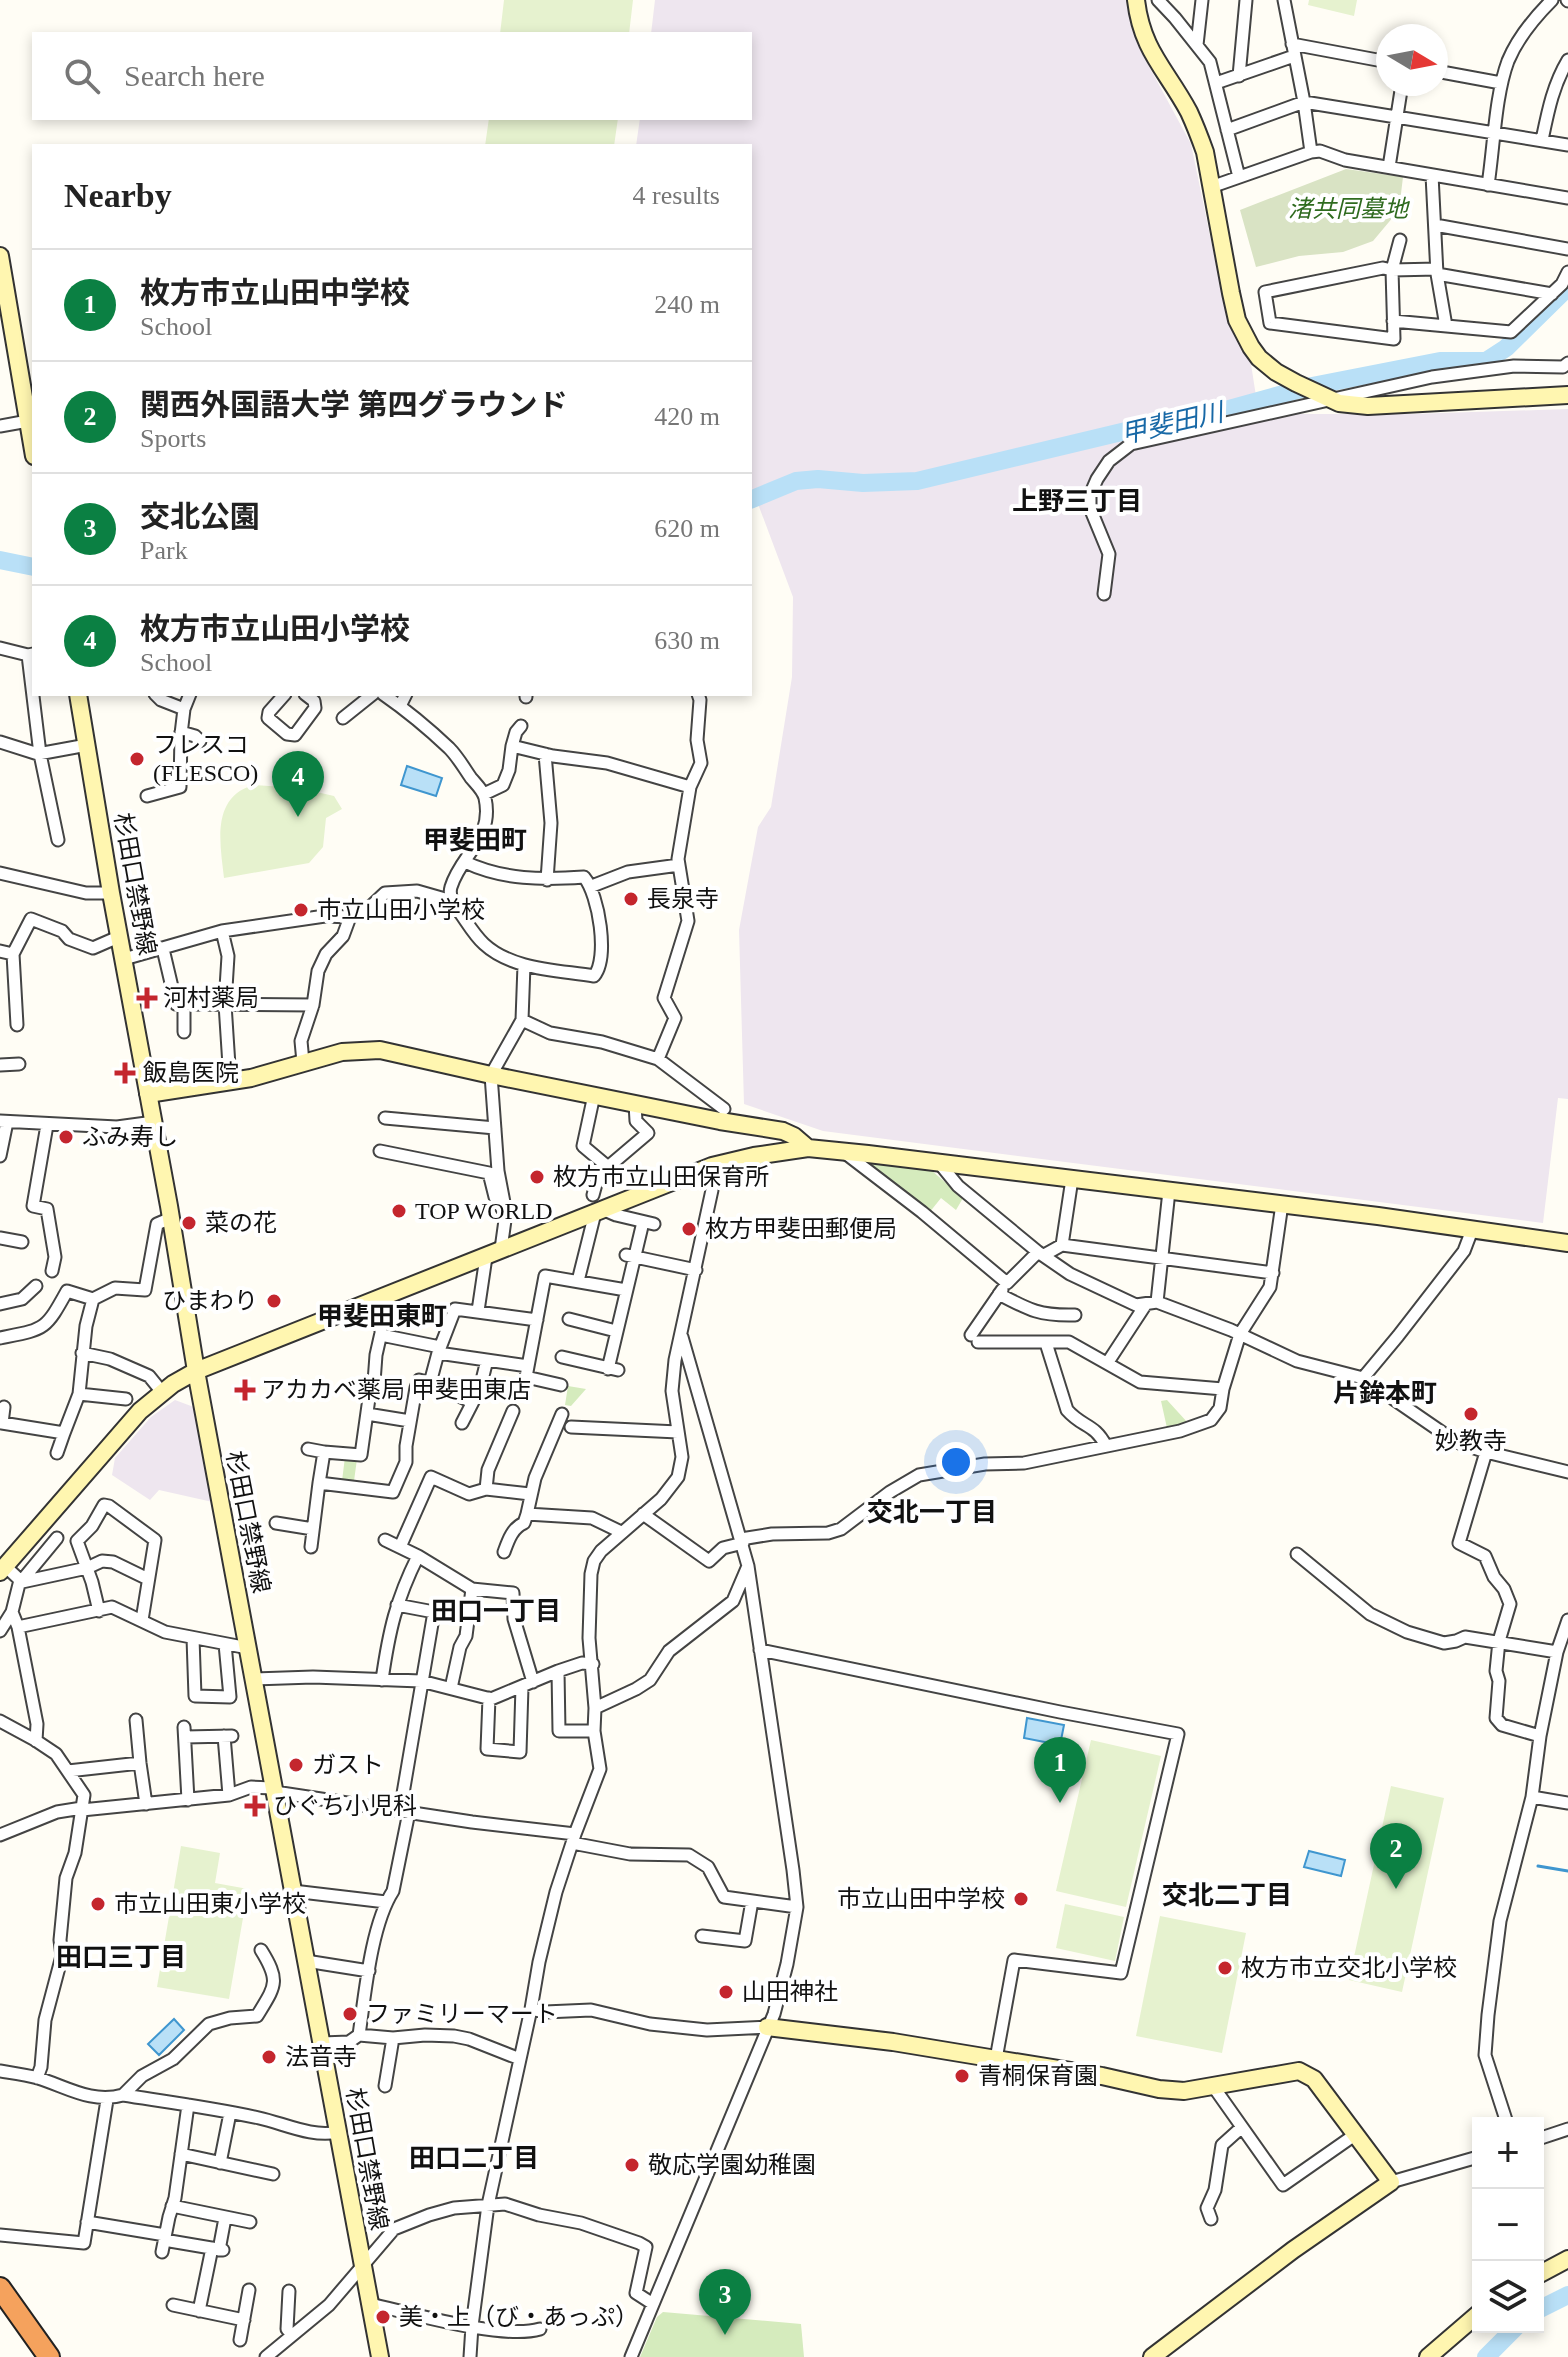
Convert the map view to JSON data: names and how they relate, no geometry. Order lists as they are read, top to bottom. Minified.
{"streets":{"street":["杉田口禁野線"]},"districts":["上野三丁目","甲斐田町","甲斐田東町","片鉾本町","交北一丁目","田口一丁目","交北二丁目","田口三丁目","田口二丁目"],"water":["甲斐田川"],"parks":["渚共同墓地"],"places":{"other":["フレスコ (FLESCO)","長泉寺","市立山田小学校","ふみ寿し","枚方市立山田保育所","TOP WORLD","菜の花","枚方甲斐田郵便局","ひまわり","妙教寺","ガスト","市立山田中学校","市立山田東小学校","枚方市立交北小学校","山田神社","ファミリーマート","法音寺","青桐保育園","敬応学園幼稚園","美・上（び・あっぷ）"],"health":["河村薬局","飯島医院","アカカベ薬局 甲斐田東店","ひぐち小児科"]},"north":"right","page":{"search":"Search here","heading":["Nearby","4 results"],"list":[{"mark":"1","name":"枚方市立山田中学校","note":"School","value":"240 m"},{"mark":"2","name":"関西外国語大学 第四グラウンド","note":"Sports","value":"420 m"},{"mark":"3","name":"交北公園","note":"Park","value":"620 m"},{"mark":"4","name":"枚方市立山田小学校","note":"School","value":"630 m"}],"pins":["4","1","2","3"],"map_buttons":["+","−"]}}
